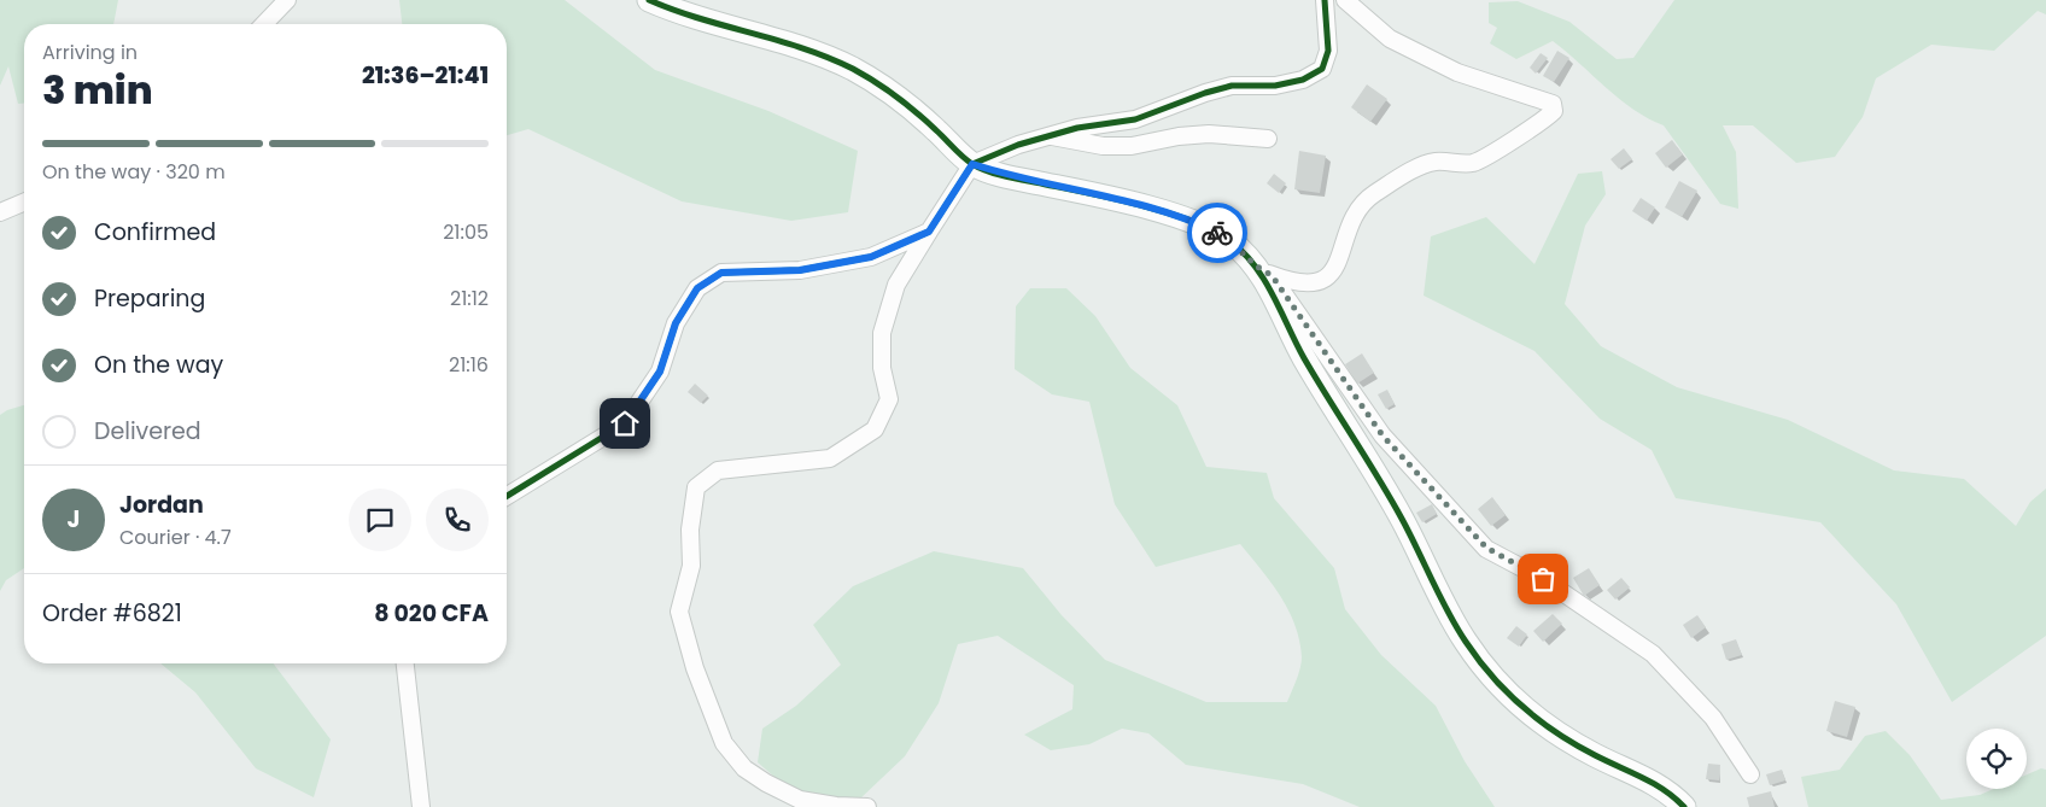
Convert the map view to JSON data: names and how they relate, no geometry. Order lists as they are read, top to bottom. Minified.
{"page":{"heading":["3 min","Arriving in","21:36–21:41"],"panel":["Jordan","Courier · 4.7","Order #6821","8 020 CFA"],"bar":"On the way · 320 m","list":[["Confirmed","21:05"],["Preparing","21:12"],["On the way","21:16"],"Delivered"],"round":"J"}}
